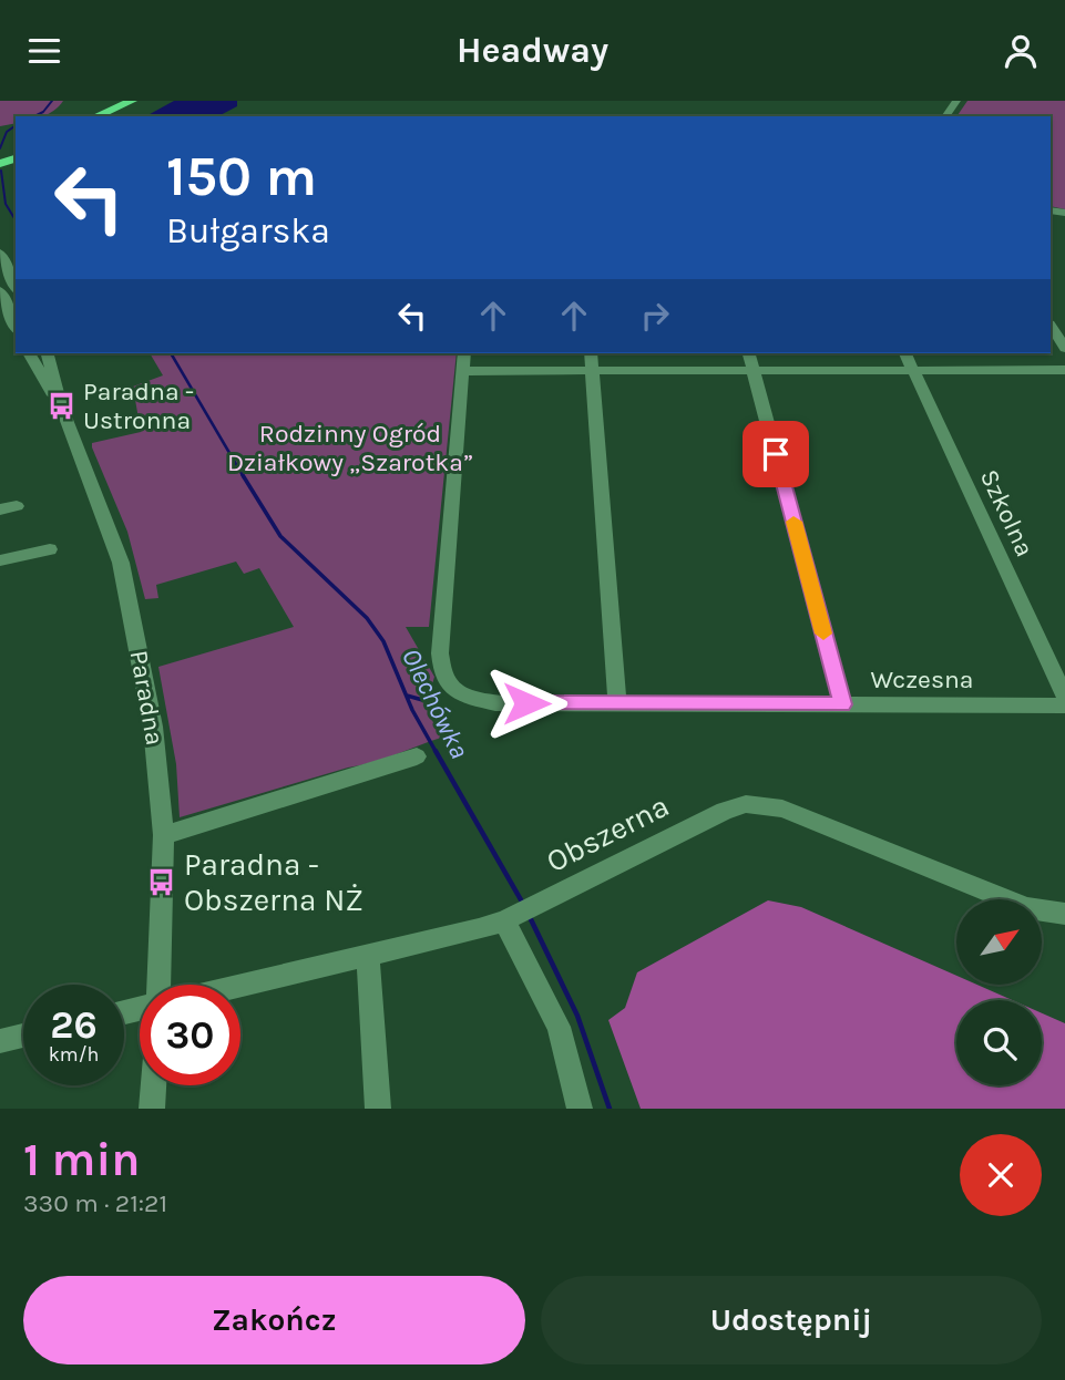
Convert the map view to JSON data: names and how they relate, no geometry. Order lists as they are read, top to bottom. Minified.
{"streets":{"street":["Szkolna","Wczesna","Paradna","Obszerna"]},"water":["Olechówka"],"parks":["Rodzinny Ogród Działkowy „Szarotka”"],"places":{"bus stop":["Paradna - Ustronna","Paradna - Obszerna NŻ"]},"north":"top right","page":{"header":"Headway","turn":["150 m","Bułgarska"],"speed":"26 km/h","limit":"30","heading":["1 min","330 m · 21:21"],"buttons":["Zakończ","Udostępnij"]}}
